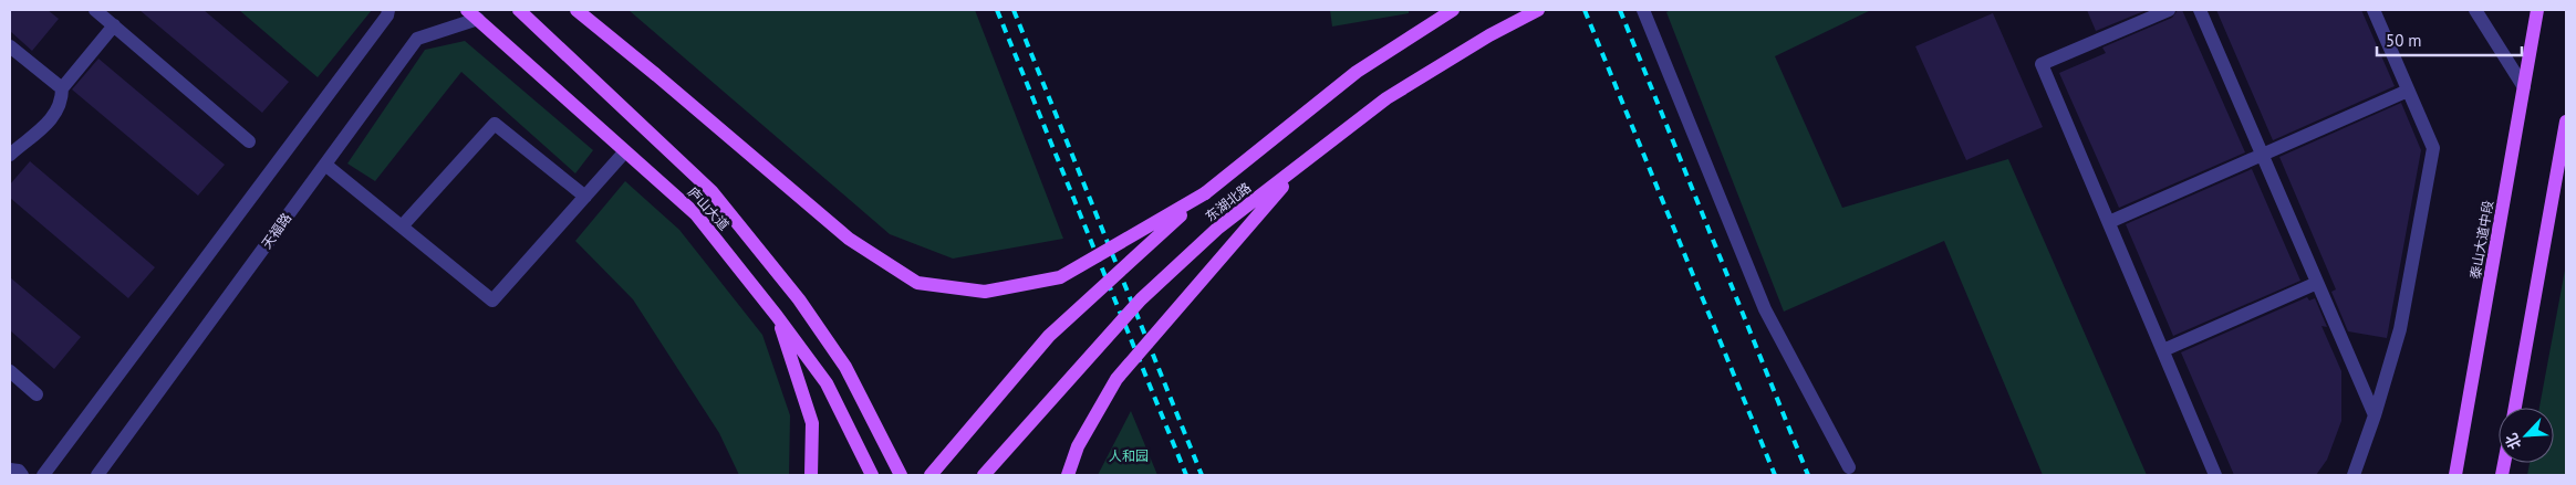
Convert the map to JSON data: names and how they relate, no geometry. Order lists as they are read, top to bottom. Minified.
{"streets":{"main road":["东湖北路","庐山大道","泰山大道中段"],"street":["天福路"]},"crossings":[["庐山大道","天福路"]],"parks":["人和园"],"scale_bar":"50 m","north":"bottom left"}
